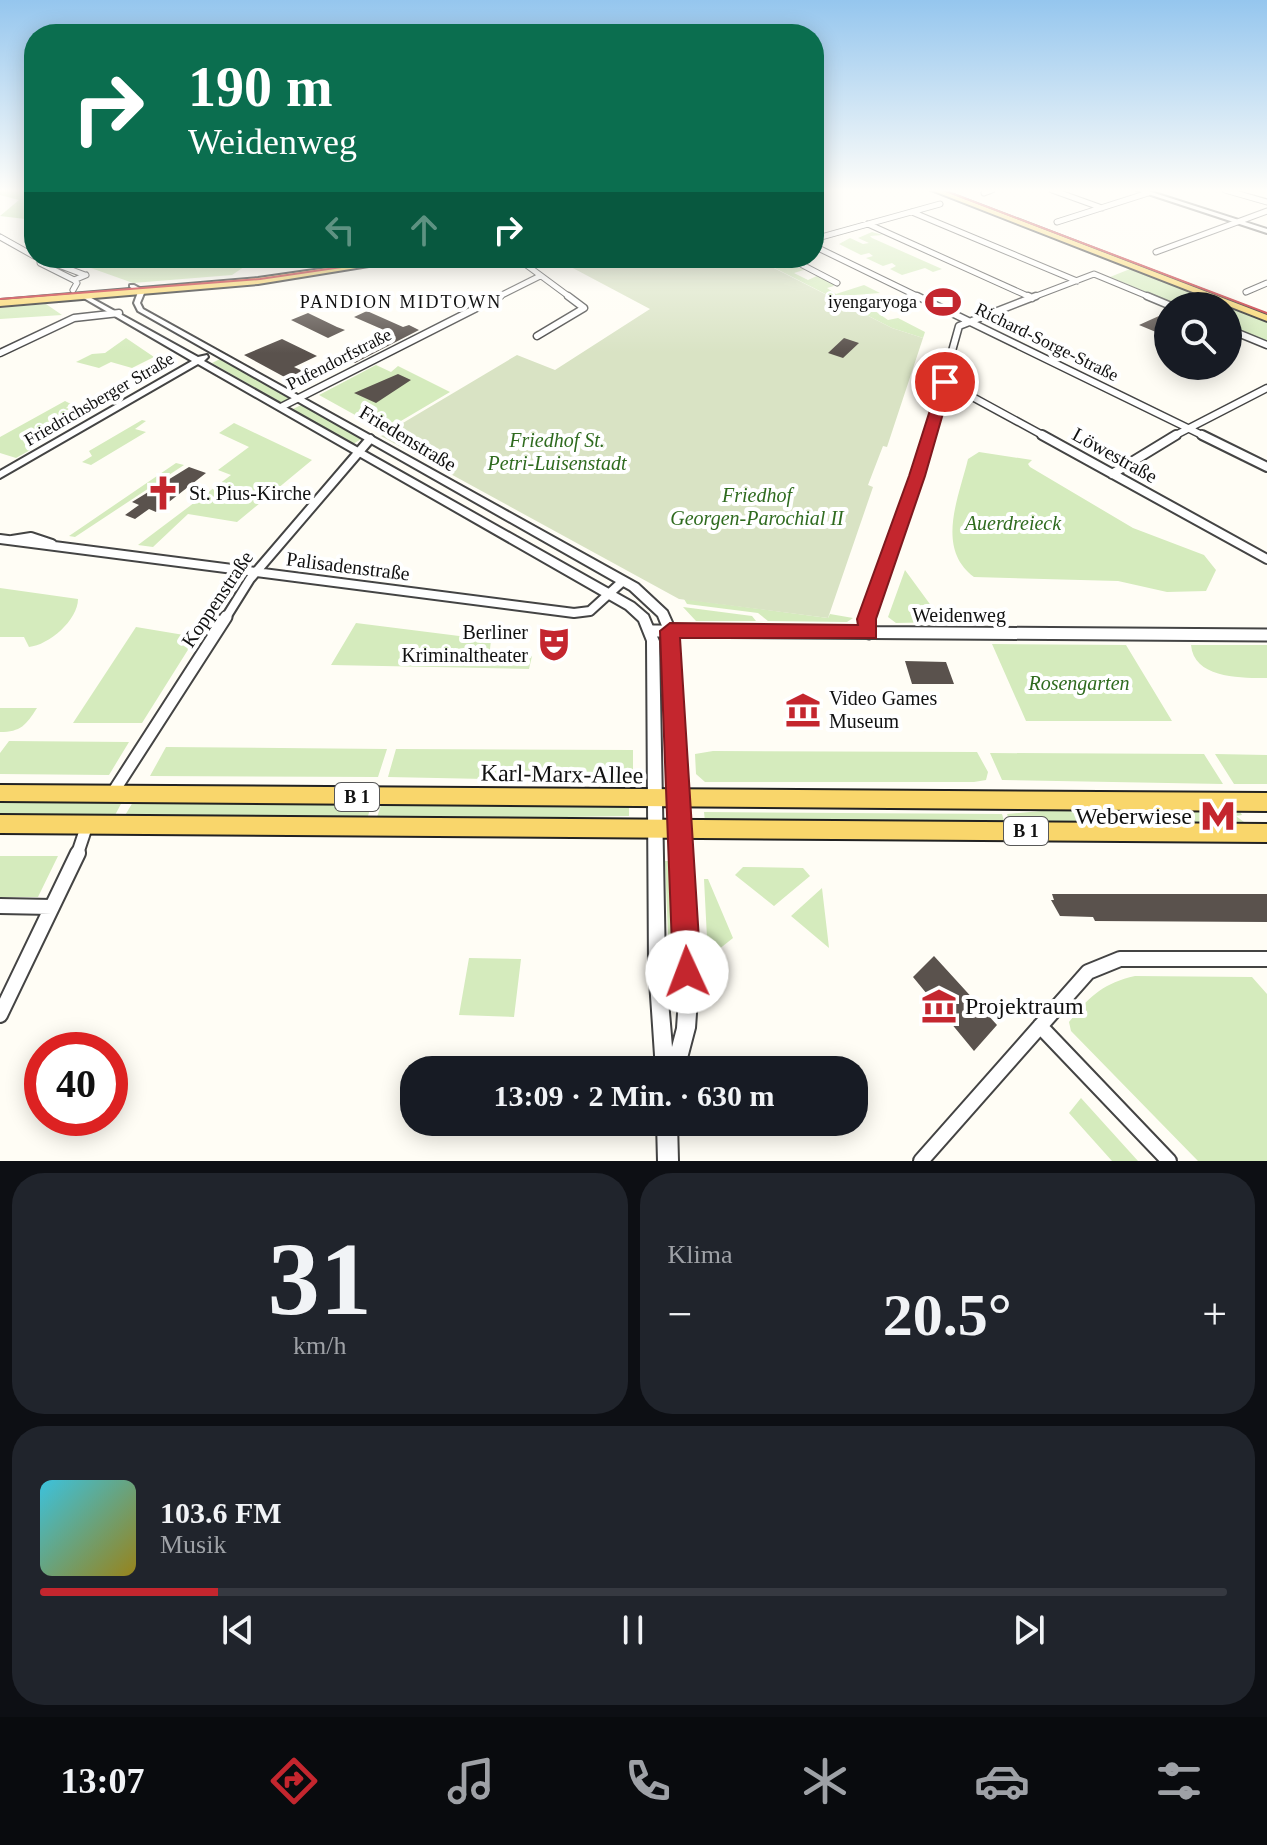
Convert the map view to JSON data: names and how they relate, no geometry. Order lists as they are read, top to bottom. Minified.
{"streets":{"main road":["Karl-Marx-Allee","B 1"],"street":["Richard-Sorge-Straße","Pufendorfstraße","Friedrichsberger Straße","Friedenstraße","Löwestraße","Palisadenstraße","Koppenstraße","Weidenweg"]},"crossings":[["Pufendorfstraße","Friedenstraße"],["Friedrichsberger Straße","Friedenstraße"],["Friedenstraße","Palisadenstraße"],["Friedenstraße","Koppenstraße"],["Friedenstraße","Weidenweg"],["Palisadenstraße","Koppenstraße"],["Koppenstraße","Karl-Marx-Allee"]],"districts":["PANDION MIDTOWN"],"parks":["Friedhof St. Petri-Luisenstadt","Friedhof Georgen-Parochial II","Auerdreieck","Rosengarten"],"places":{"sports":["iyengaryoga"],"church":["St. Pius-Kirche"],"theatre":["Berliner Kriminaltheater"],"museum":["Video Games Museum","Projektraum"],"metro station":["Weberwiese"]},"page":{"turn":["190 m","Weidenweg"],"limit":"40","trip":"13:09 · 2 Min. · 630 m","tile":[["31","km/h"],"Klima"],"heat":["−","20.5°","+"],"song":["103.6 FM","Musik"],"tabs":"13:07"}}
